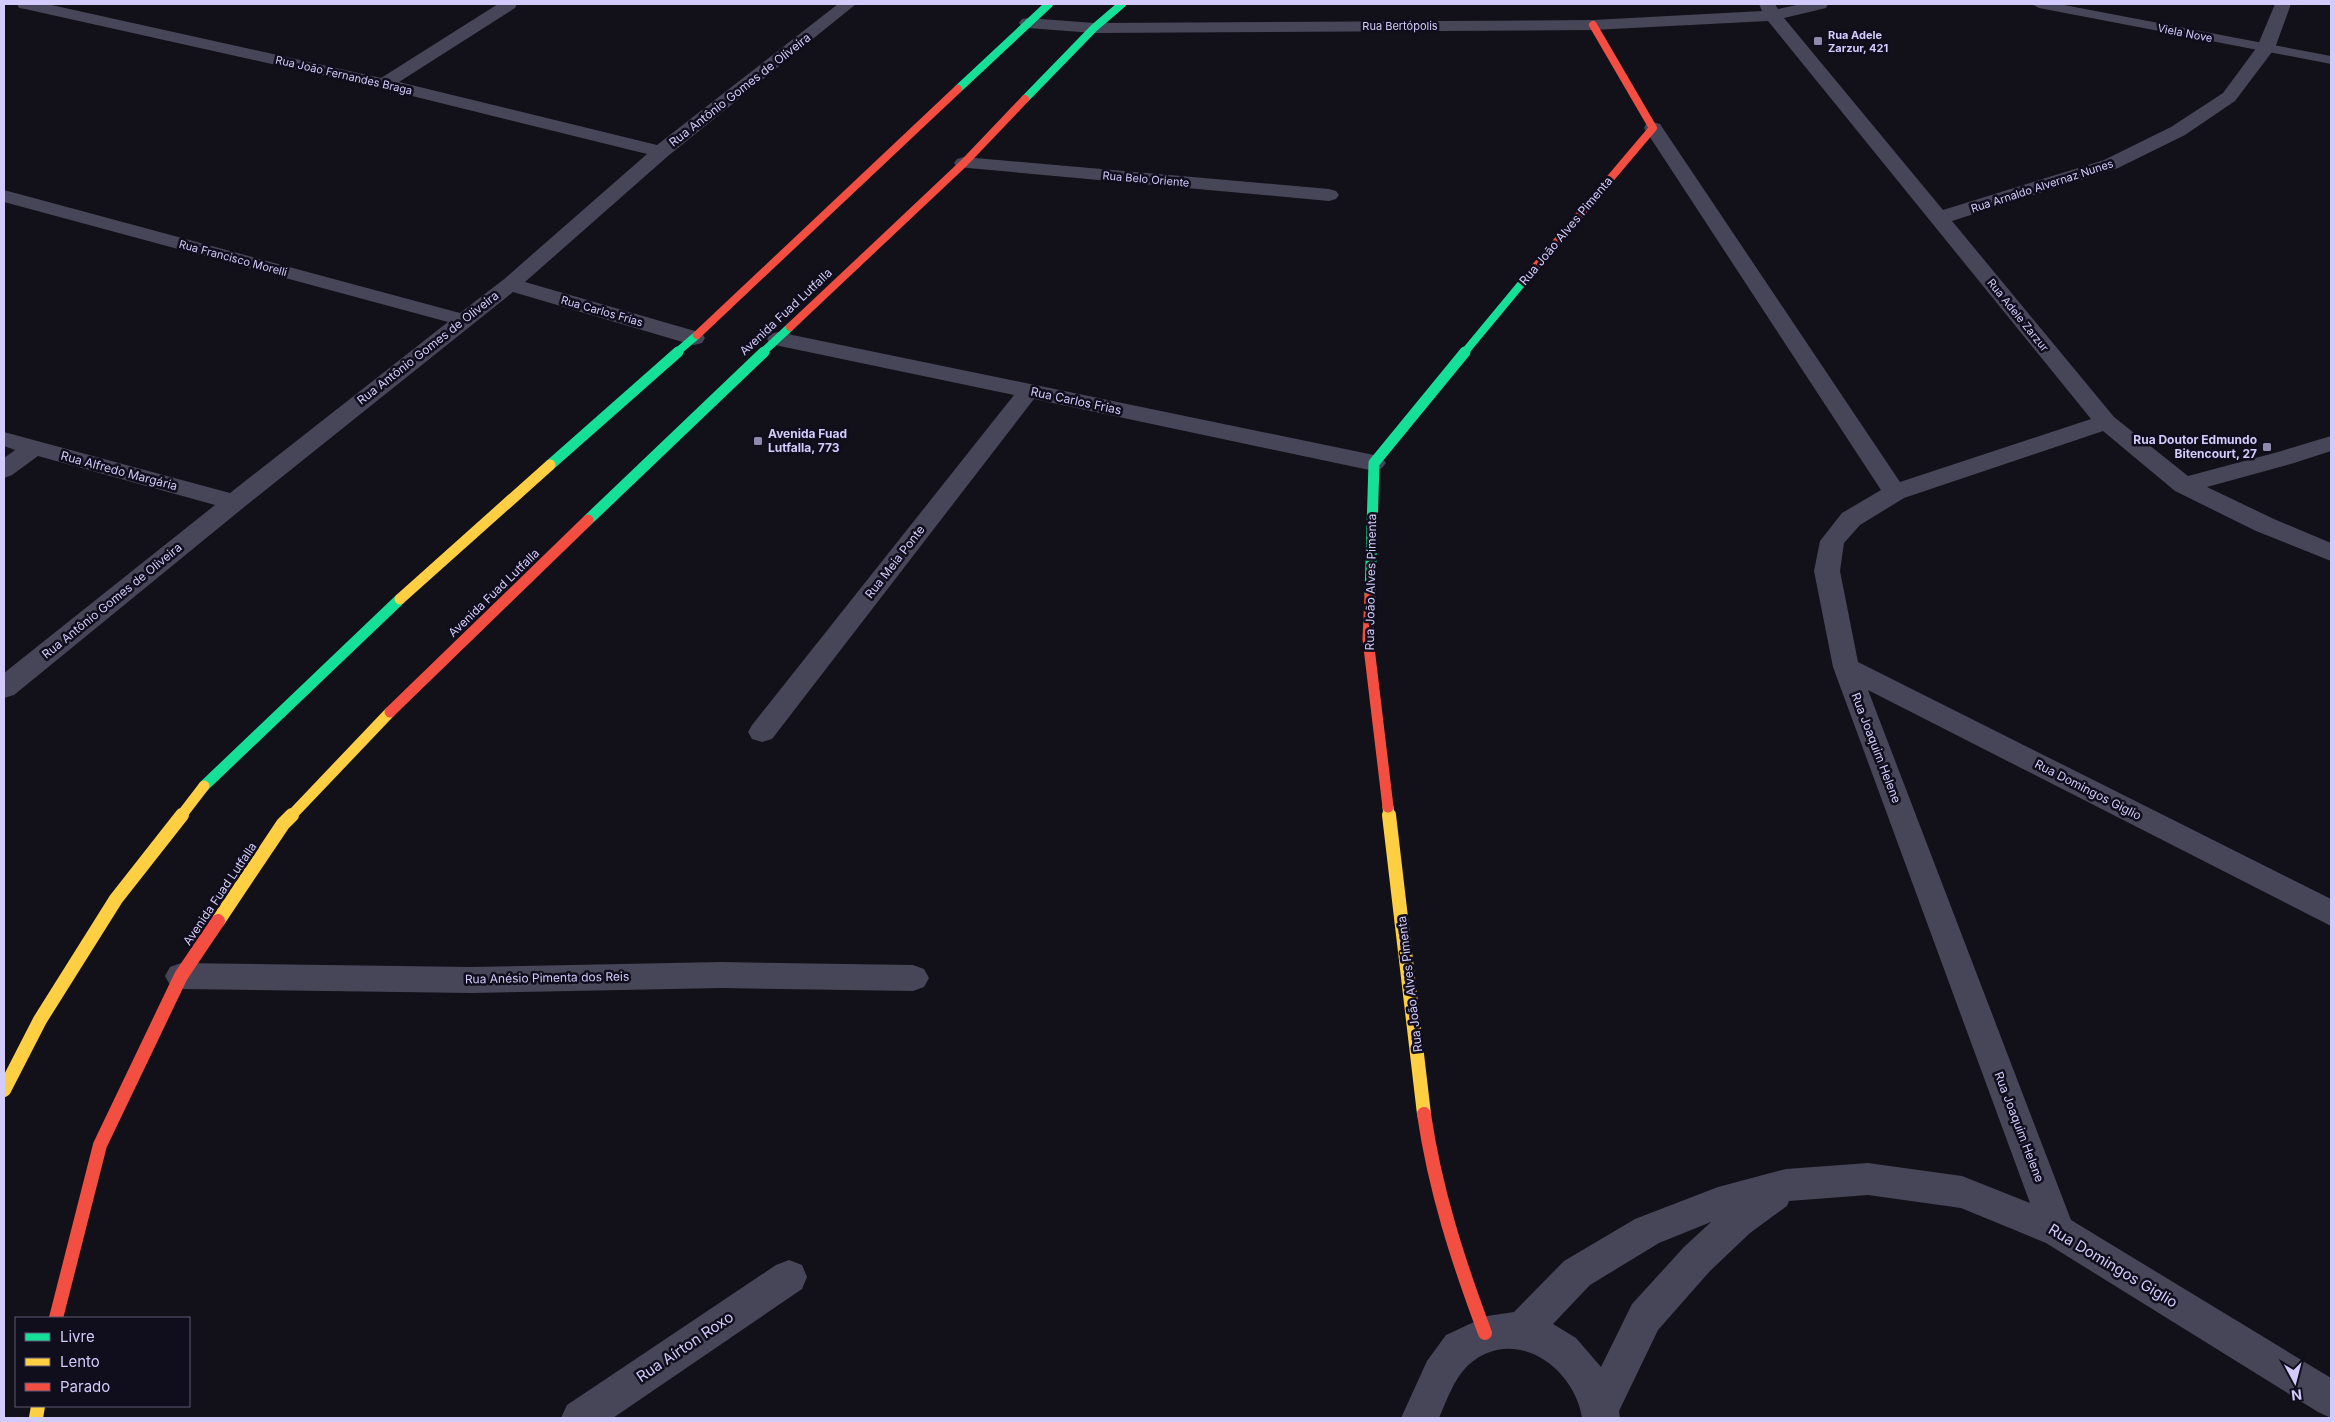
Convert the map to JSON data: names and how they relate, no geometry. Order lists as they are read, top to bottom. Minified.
{"streets":{"main road":["Rua João Alves Pimenta","Avenida Fuad Lutfalla"],"street":["Rua Bertópolis","Rua João Fernandes Braga","Rua Antônio Gomes de Oliveira","Rua Belo Oriente","Rua Arnaldo Alvernaz Nunes","Rua Francisco Morelli","Rua Carlos Frias","Rua Adele Zarzur","Rua Alfredo Margária","Rua Meia Ponte","Rua Joaquim Helene","Rua Domingos Giglio","Rua Anésio Pimenta dos Reis","Rua Aírton Roxo"],"lane":["Viela Nove"]},"crossings":[["Rua Bertópolis","Avenida Fuad Lutfalla"],["Rua Bertópolis","Rua Adele Zarzur"],["Viela Nove","Rua Arnaldo Alvernaz Nunes"],["Rua João Fernandes Braga","Rua Antônio Gomes de Oliveira"],["Rua Antônio Gomes de Oliveira","Rua Francisco Morelli"],["Rua Antônio Gomes de Oliveira","Rua Carlos Frias"],["Rua Antônio Gomes de Oliveira","Rua Alfredo Margária"],["Rua Belo Oriente","Avenida Fuad Lutfalla"],["Rua Arnaldo Alvernaz Nunes","Rua Adele Zarzur"],["Rua João Alves Pimenta","Rua Carlos Frias"],["Rua Carlos Frias","Avenida Fuad Lutfalla"],["Rua Carlos Frias","Rua Meia Ponte"],["Avenida Fuad Lutfalla","Rua Anésio Pimenta dos Reis"],["Rua Adele Zarzur","Rua Joaquim Helene"],["Rua Joaquim Helene","Rua Domingos Giglio"]],"places":{"transit":["Rua Adele Zarzur, 421","Avenida Fuad Lutfalla, 773","Rua Doutor Edmundo Bitencourt, 27"]},"legend":["Livre","Lento","Parado"],"north":"bottom"}
